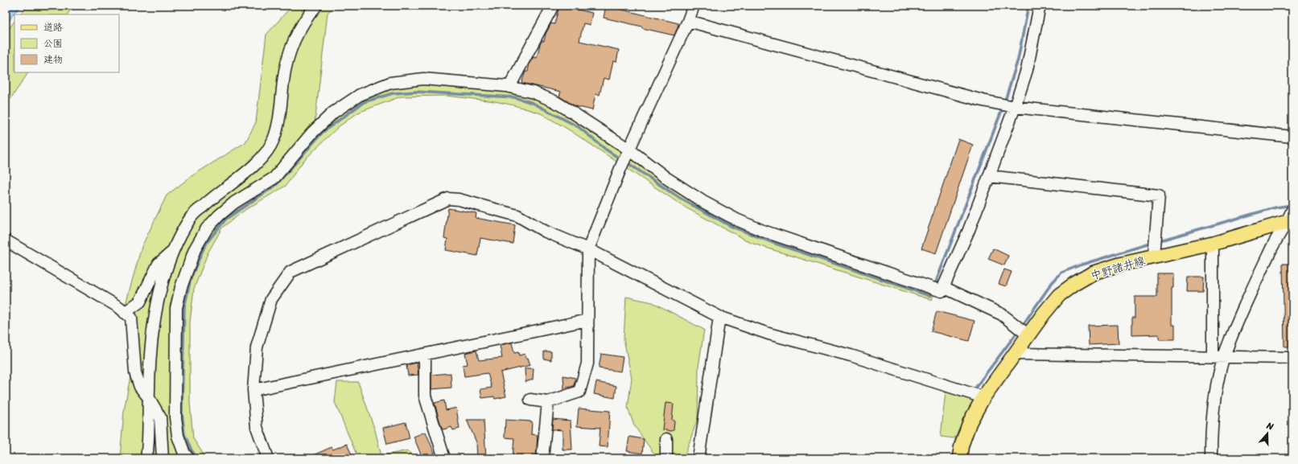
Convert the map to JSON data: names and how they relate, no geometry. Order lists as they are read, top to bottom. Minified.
{"streets":{"main road":["中野諸井線"]},"legend":["道路","公園","建物"],"north":"top"}
